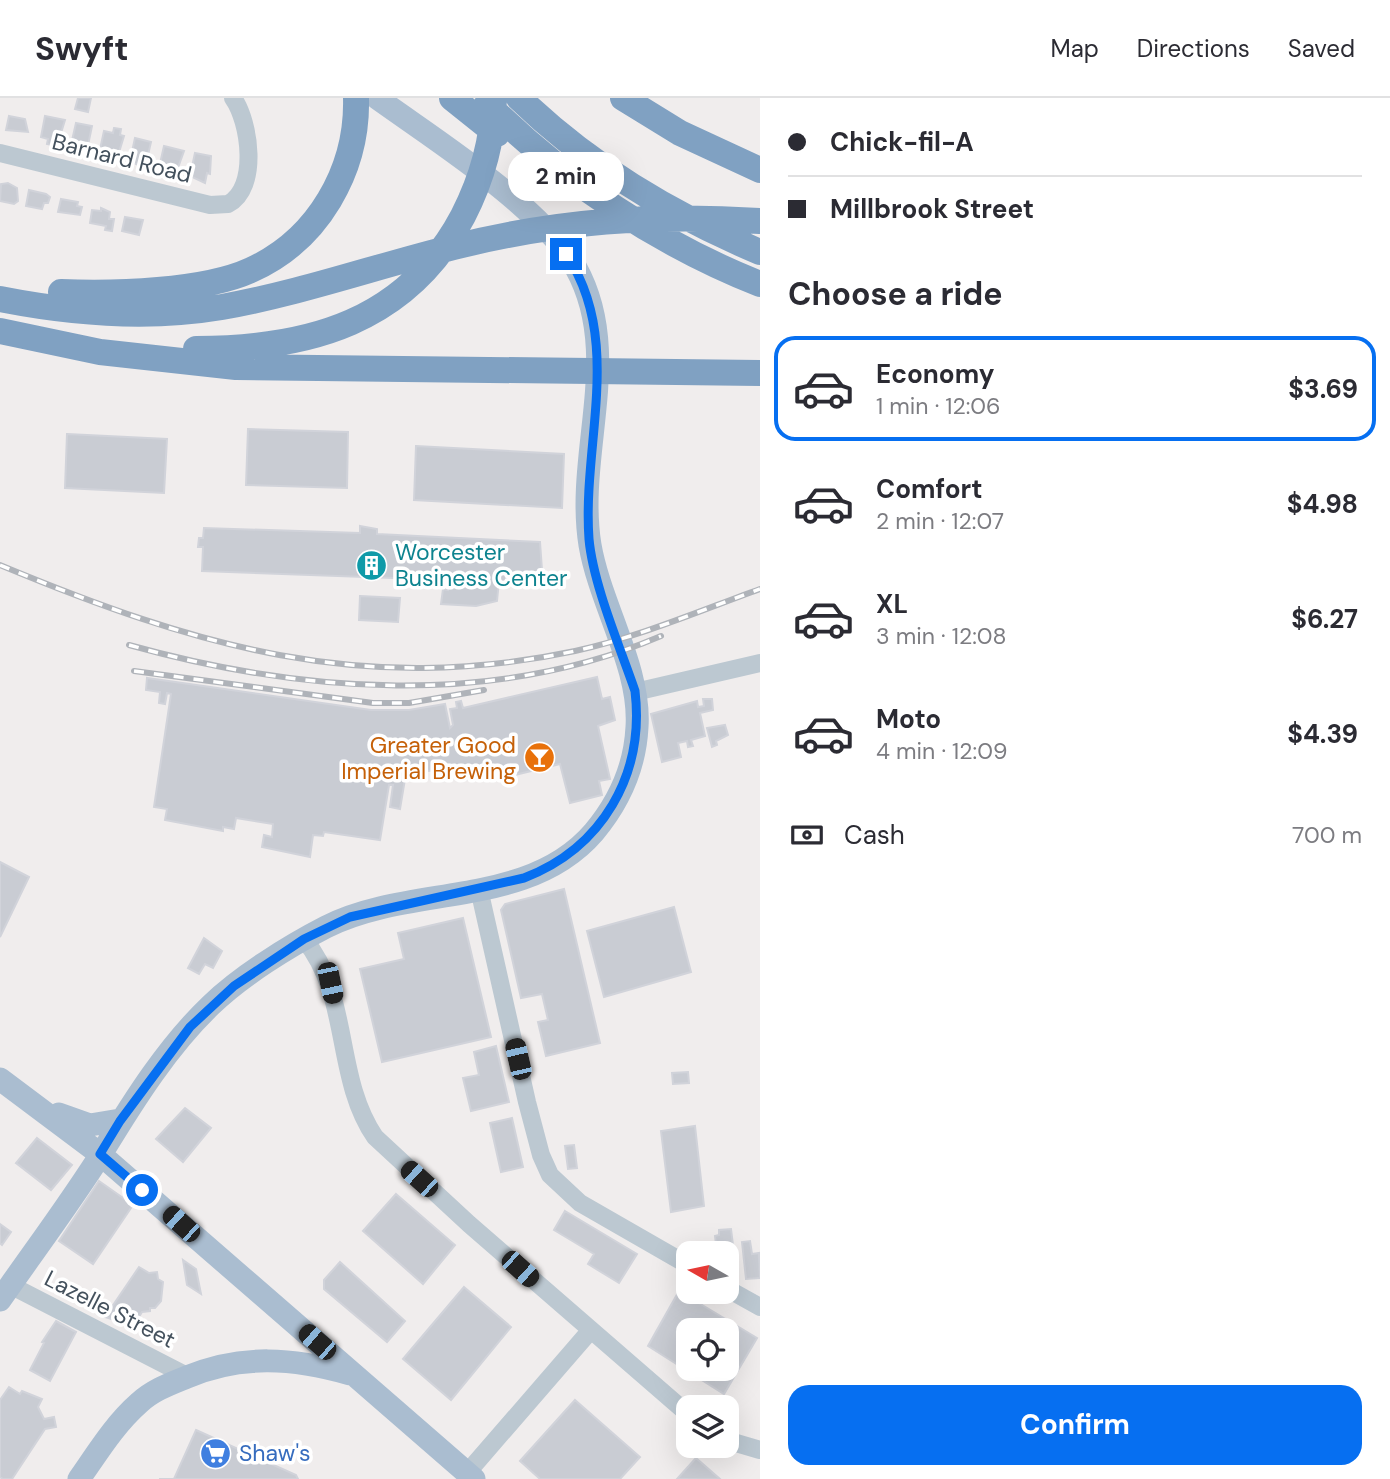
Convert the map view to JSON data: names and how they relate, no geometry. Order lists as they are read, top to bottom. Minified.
{"streets":{"street":["Barnard Road","Lazelle Street"]},"places":{"building":["Worcester Business Center"],"bar":["Greater Good Imperial Brewing"],"supermarket":["Shaw's"]},"north":"left","page":{"header":"Swyft","nav":["Map","Directions","Saved"],"banner":["Chick-fil-A","Millbrook Street"],"bubble":"2 min","heading":"Choose a ride","list":[{"name":"Economy","note":"1 min · 12:06","value":"$3.69"},{"name":"Comfort","note":"2 min · 12:07","value":"$4.98"},{"name":"XL","note":"3 min · 12:08","value":"$6.27"},{"name":"Moto","note":"4 min · 12:09","value":"$4.39"}],"pay":["Cash","700 m"],"buttons":"Confirm"}}
